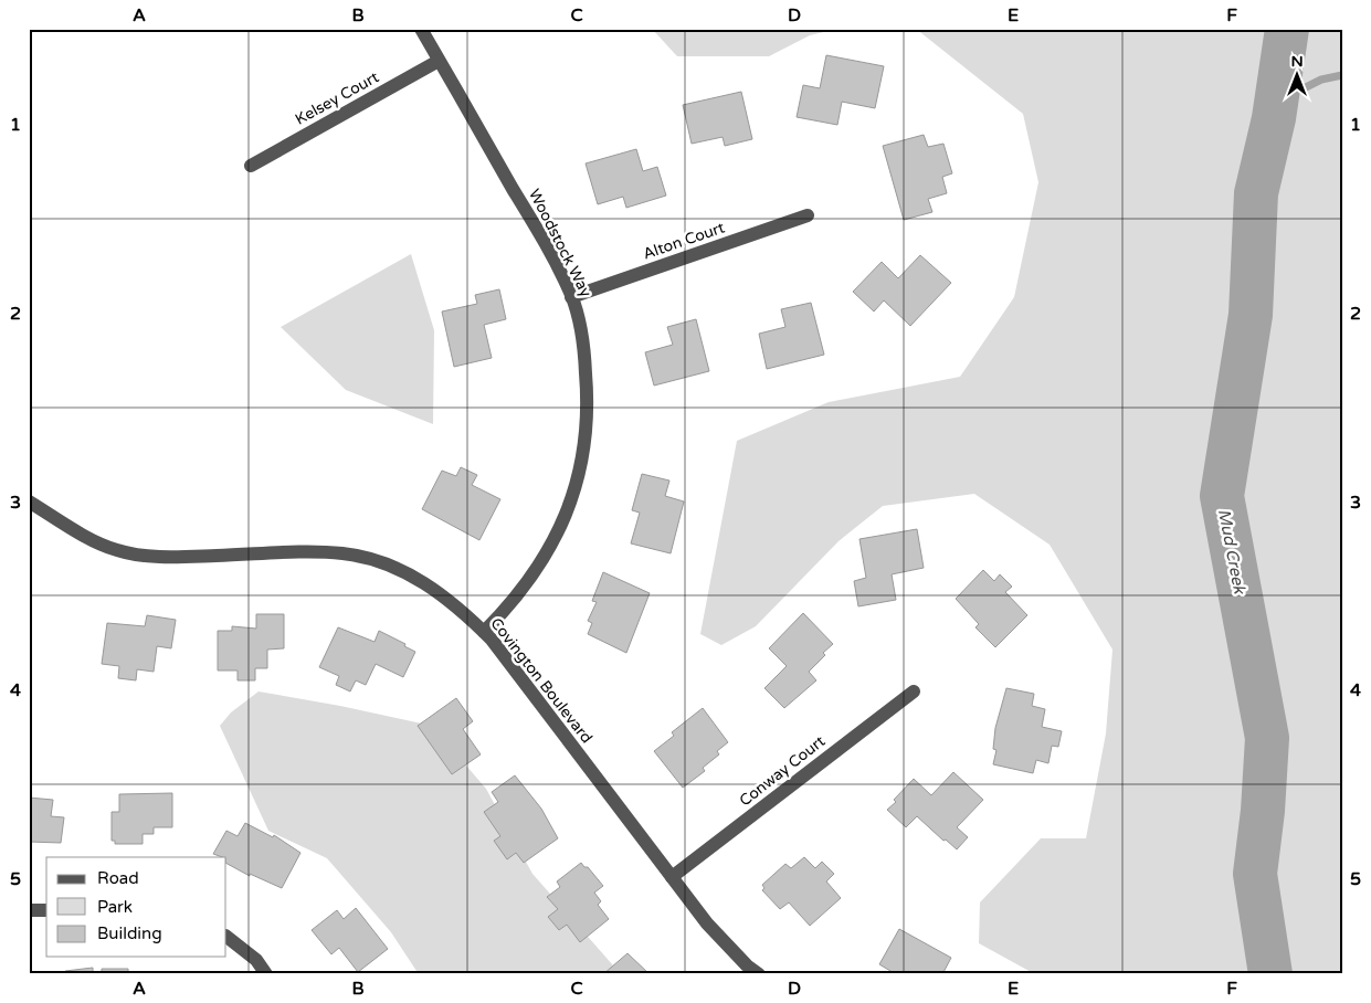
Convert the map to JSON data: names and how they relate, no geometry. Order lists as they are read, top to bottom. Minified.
{"streets":{"street":["Kelsey Court","Alton Court","Woodstock Way","Covington Boulevard","Conway Court"]},"crossings":[["Kelsey Court","Woodstock Way"],["Alton Court","Woodstock Way"],["Woodstock Way","Covington Boulevard"],["Covington Boulevard","Conway Court"]],"water":["Mud Creek"],"legend":["Road","Park","Building"],"north":"top","grid":{"columns":["A","B","C","D","E","F"],"rows":["1","2","3","4","5"]}}
